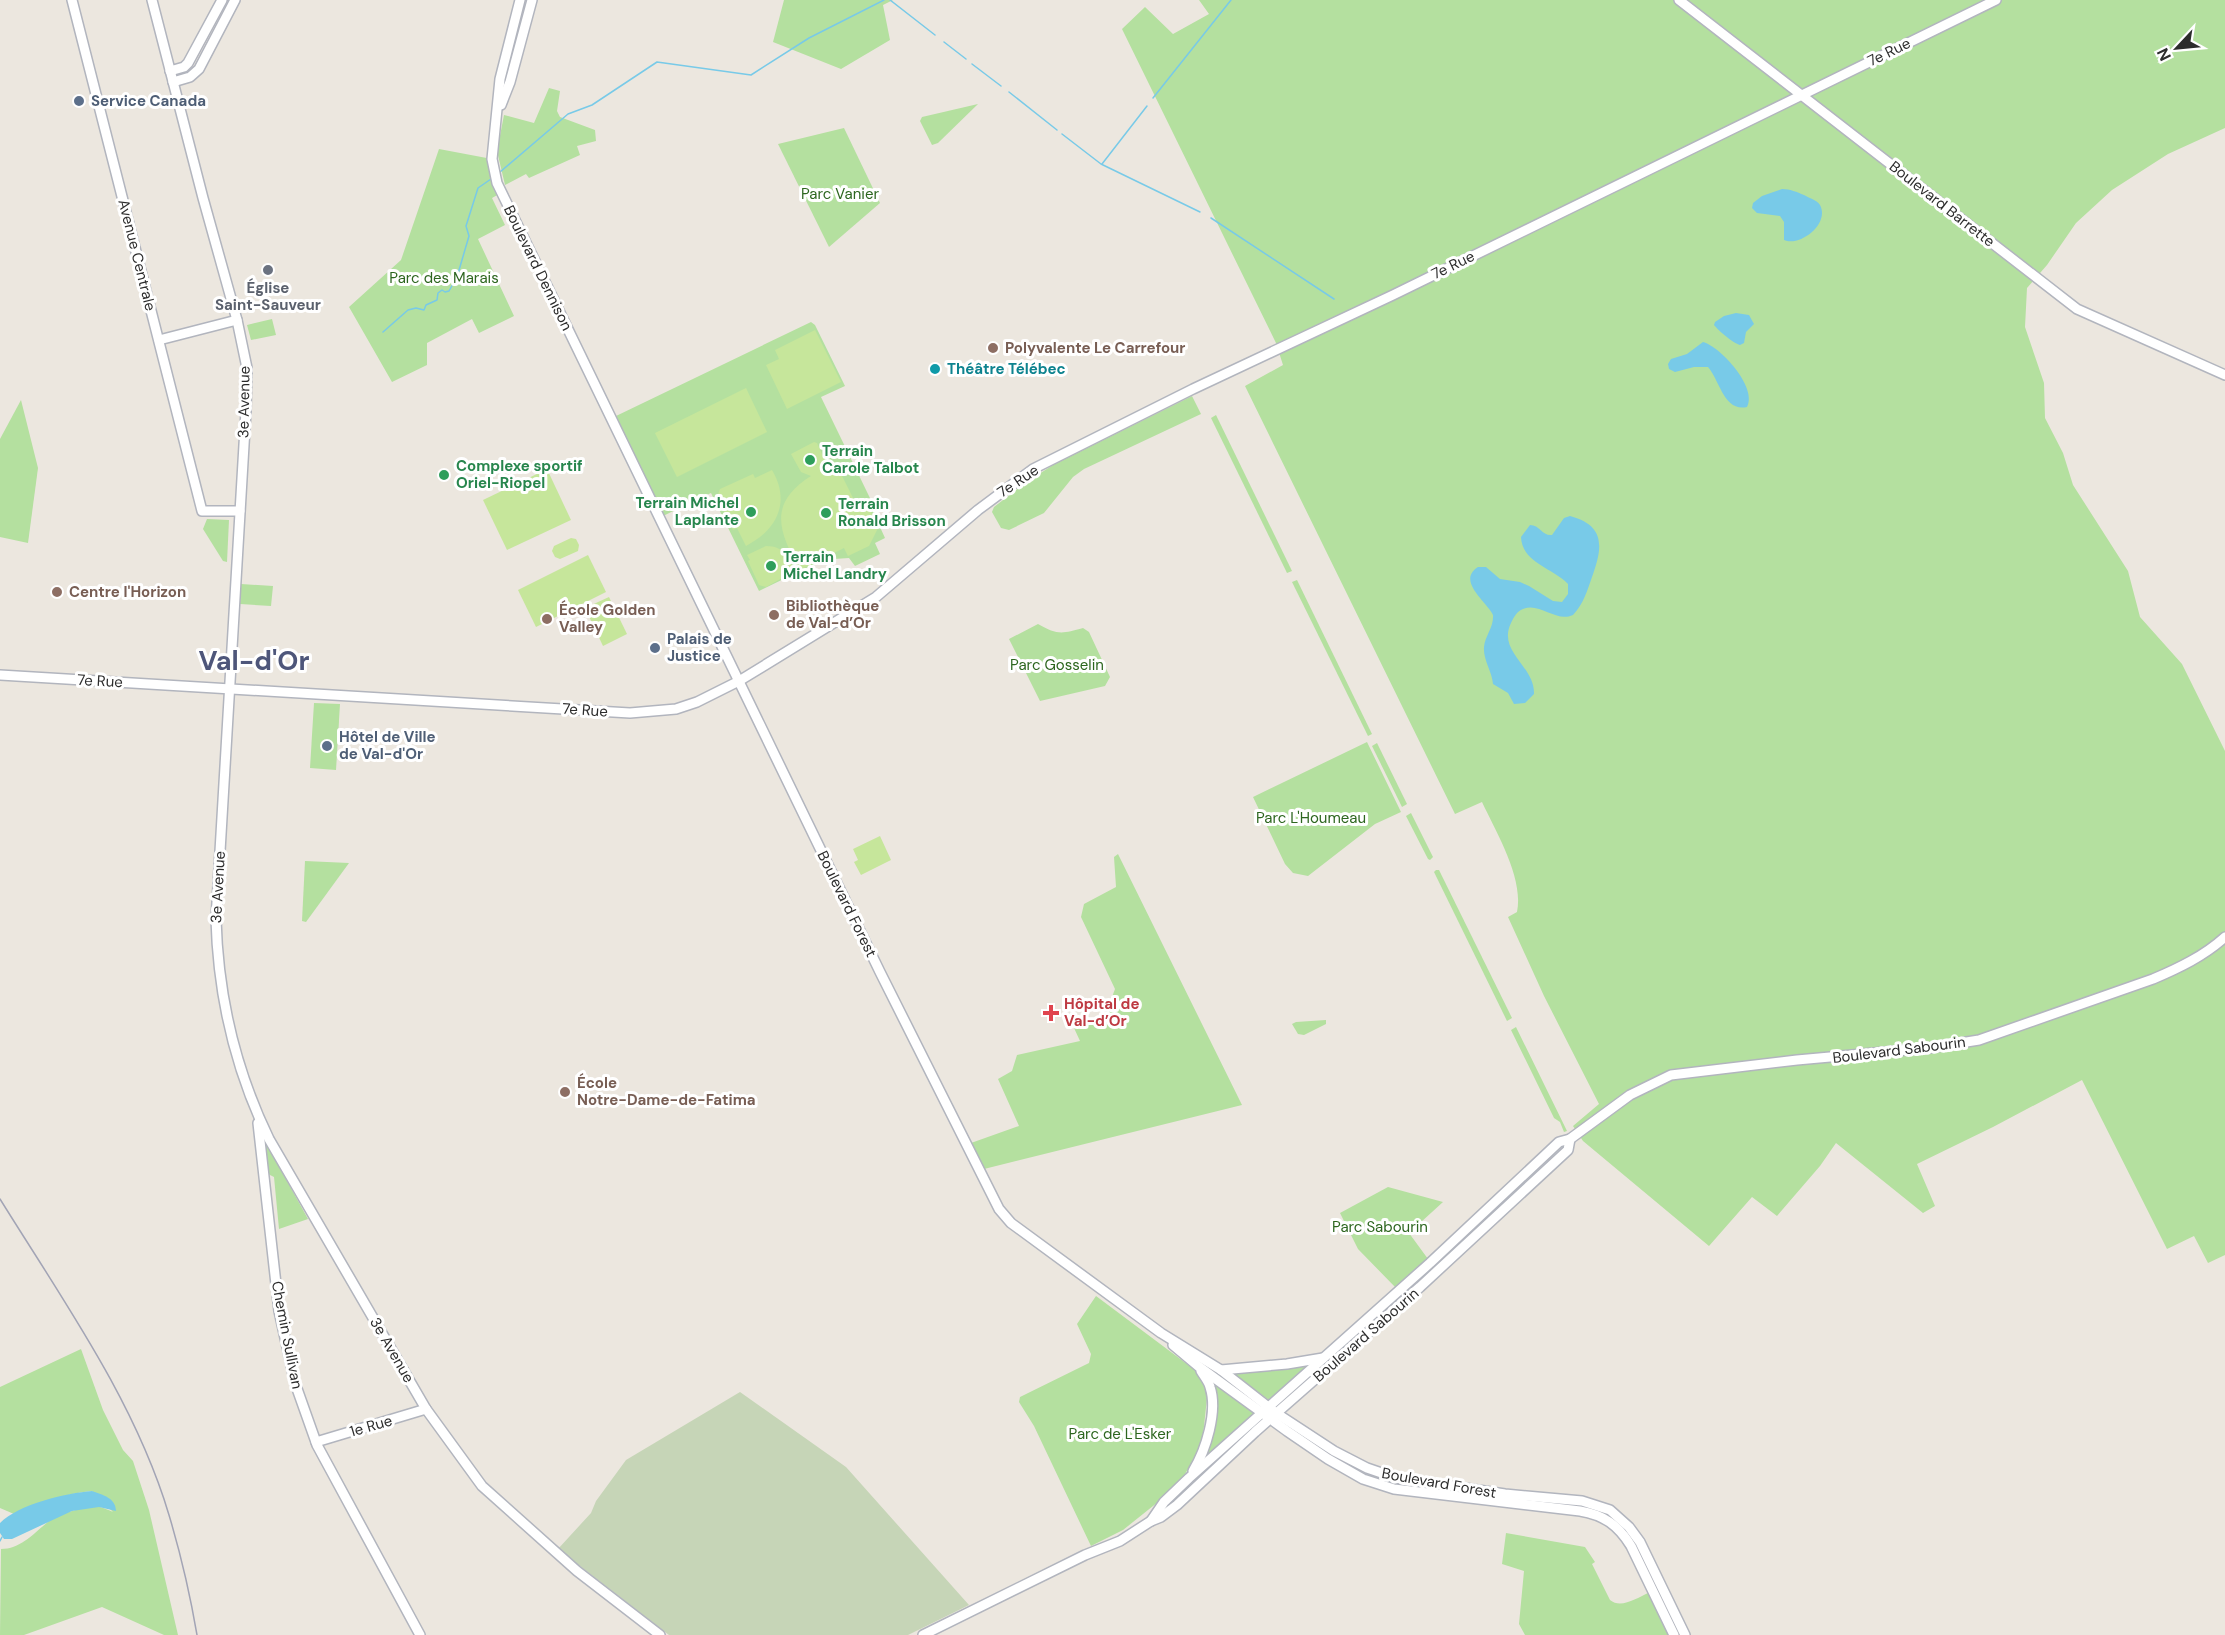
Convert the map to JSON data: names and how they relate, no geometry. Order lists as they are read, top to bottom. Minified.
{"streets":{"street":["7e Rue","Boulevard Barrette","Avenue Centrale","Boulevard Dennison","3e Avenue","Boulevard Forest","Boulevard Sabourin","Chemin Sullivan","1e Rue"]},"crossings":[["7e Rue","Boulevard Barrette"],["7e Rue","3e Avenue"],["7e Rue","Boulevard Forest"],["Avenue Centrale","3e Avenue"],["Boulevard Dennison","Boulevard Forest"],["3e Avenue","Chemin Sullivan"],["3e Avenue","1e Rue"],["Boulevard Forest","Boulevard Sabourin"],["Chemin Sullivan","1e Rue"]],"districts":["Val-d'Or"],"parks":["Parc Vanier","Parc des Marais","Parc Gosselin","Parc L'Houmeau","Parc Sabourin","Parc de L'Esker"],"places":{"other":["Service Canada","Église Saint-Sauveur","Polyvalente Le Carrefour","Théâtre Télébec","Terrain Carole Talbot","Complexe sportif Oriel-Riopel","Terrain Michel Laplante","Terrain Ronald Brisson","Terrain Michel Landry","Centre l'Horizon","Bibliothèque de Val-d’Or","École Golden Valley","Palais de Justice","Hôtel de Ville de Val-d'Or","École Notre-Dame-de-Fatima"],"health":["Hôpital de Val-d’Or"]},"north":"bottom left"}
